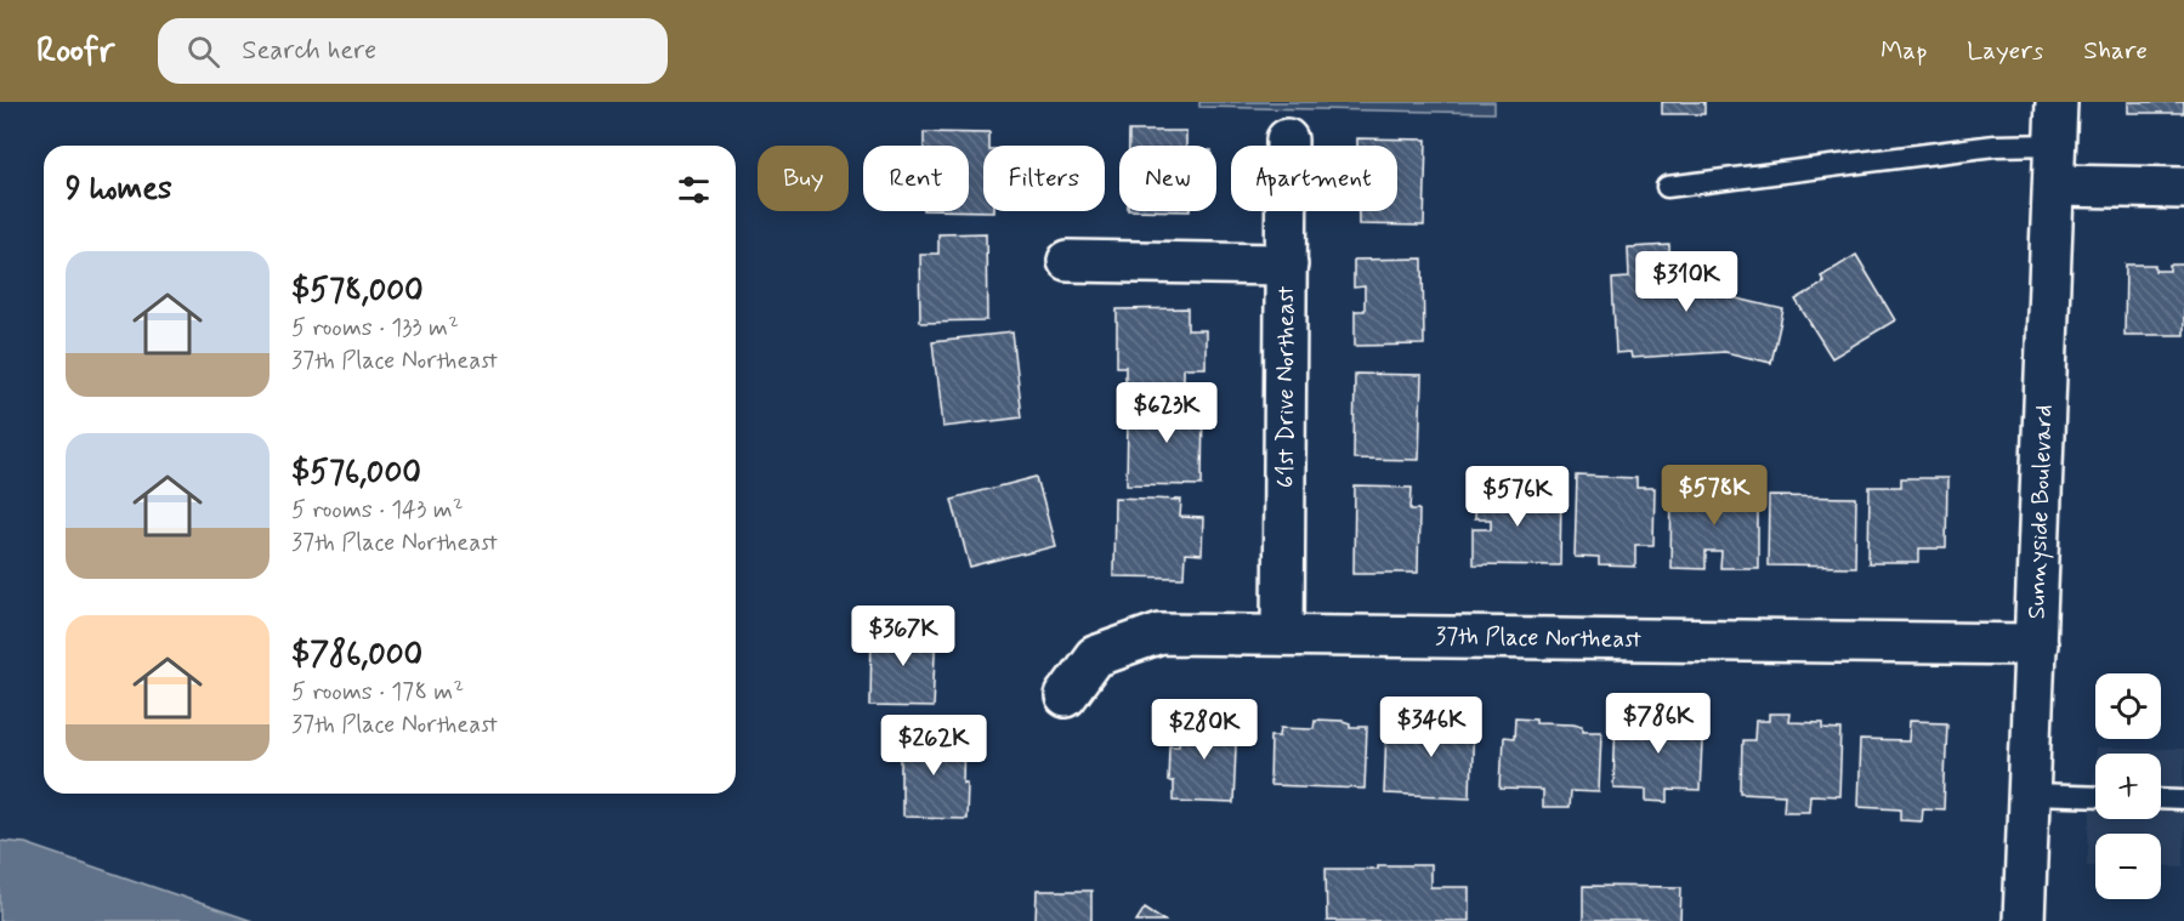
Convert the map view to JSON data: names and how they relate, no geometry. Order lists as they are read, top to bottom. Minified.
{"streets":{"street":["61st Drive Northeast","Sunnyside Boulevard","37th Place Northeast"]},"crossings":[["61st Drive Northeast","37th Place Northeast"],["Sunnyside Boulevard","37th Place Northeast"]],"page":{"header":"Roofr","search":"Search here","nav":["Map","Layers","Share"],"chip":["Buy","Rent","Filters","New","Apartment"],"heading":"9 homes","list":[{"name":"$578,000","note":"5 rooms · 133 m² · 37th Place Northeast"},{"name":"$576,000","note":"5 rooms · 143 m² · 37th Place Northeast"},{"name":"$786,000","note":"5 rooms · 178 m² · 37th Place Northeast"}],"price":["$310K","$623K","$578K","$576K","$367K","$786K","$346K","$280K","$262K"],"map_buttons":["+","−"]}}
